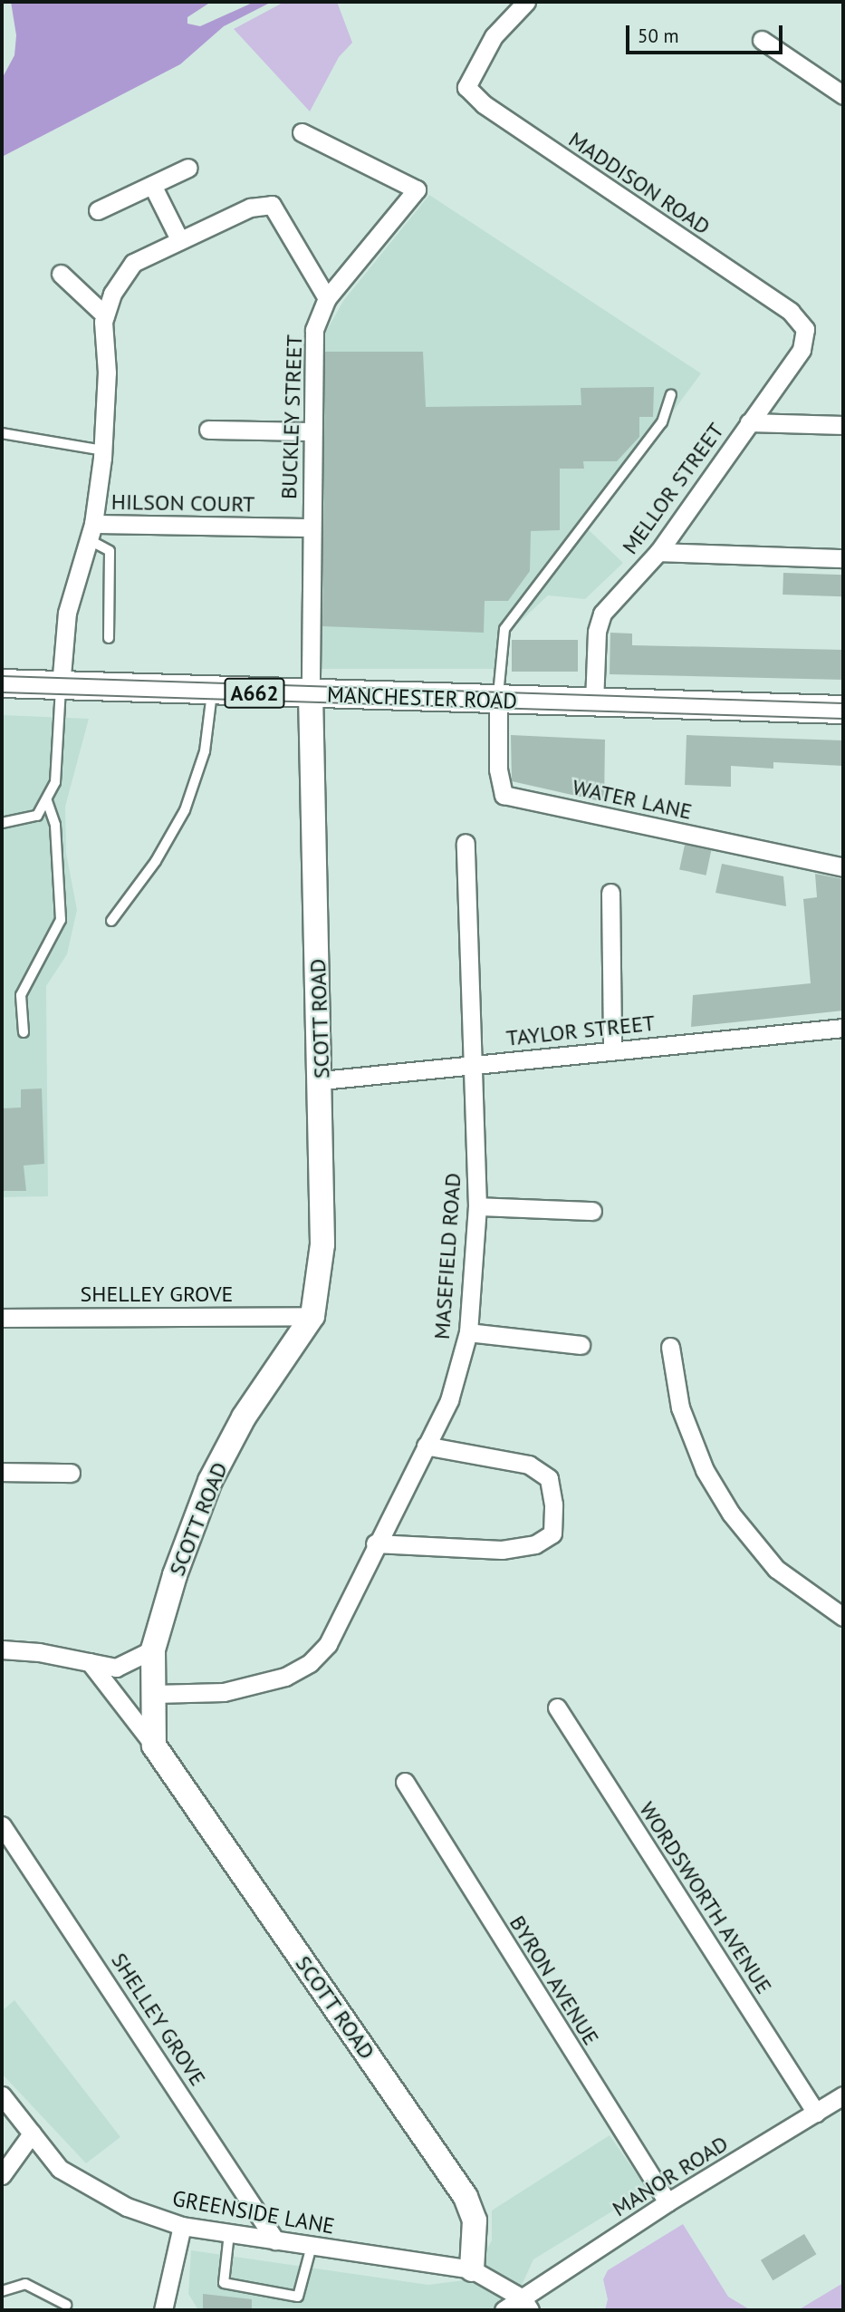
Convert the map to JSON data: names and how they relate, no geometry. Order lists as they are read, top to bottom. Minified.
{"streets":{"main road":["A662","MANCHESTER ROAD"],"street":["MADDISON ROAD","BUCKLEY STREET","MELLOR STREET","HILSON COURT","WATER LANE","SCOTT ROAD","TAYLOR STREET","MASEFIELD ROAD","SHELLEY GROVE","WORDSWORTH AVENUE","BYRON AVENUE","MANOR ROAD","GREENSIDE LANE"]},"crossings":[["MADDISON ROAD","MELLOR STREET"],["BUCKLEY STREET","HILSON COURT"],["BUCKLEY STREET","MANCHESTER ROAD"],["BUCKLEY STREET","SCOTT ROAD"],["MELLOR STREET","MANCHESTER ROAD"],["MANCHESTER ROAD","WATER LANE"],["MANCHESTER ROAD","SCOTT ROAD"],["SCOTT ROAD","TAYLOR STREET"],["SCOTT ROAD","MASEFIELD ROAD"],["SCOTT ROAD","SHELLEY GROVE"],["SCOTT ROAD","GREENSIDE LANE"],["TAYLOR STREET","MASEFIELD ROAD"],["SHELLEY GROVE","GREENSIDE LANE"],["WORDSWORTH AVENUE","MANOR ROAD"],["BYRON AVENUE","MANOR ROAD"],["MANOR ROAD","GREENSIDE LANE"]],"scale_bar":"50 m"}
